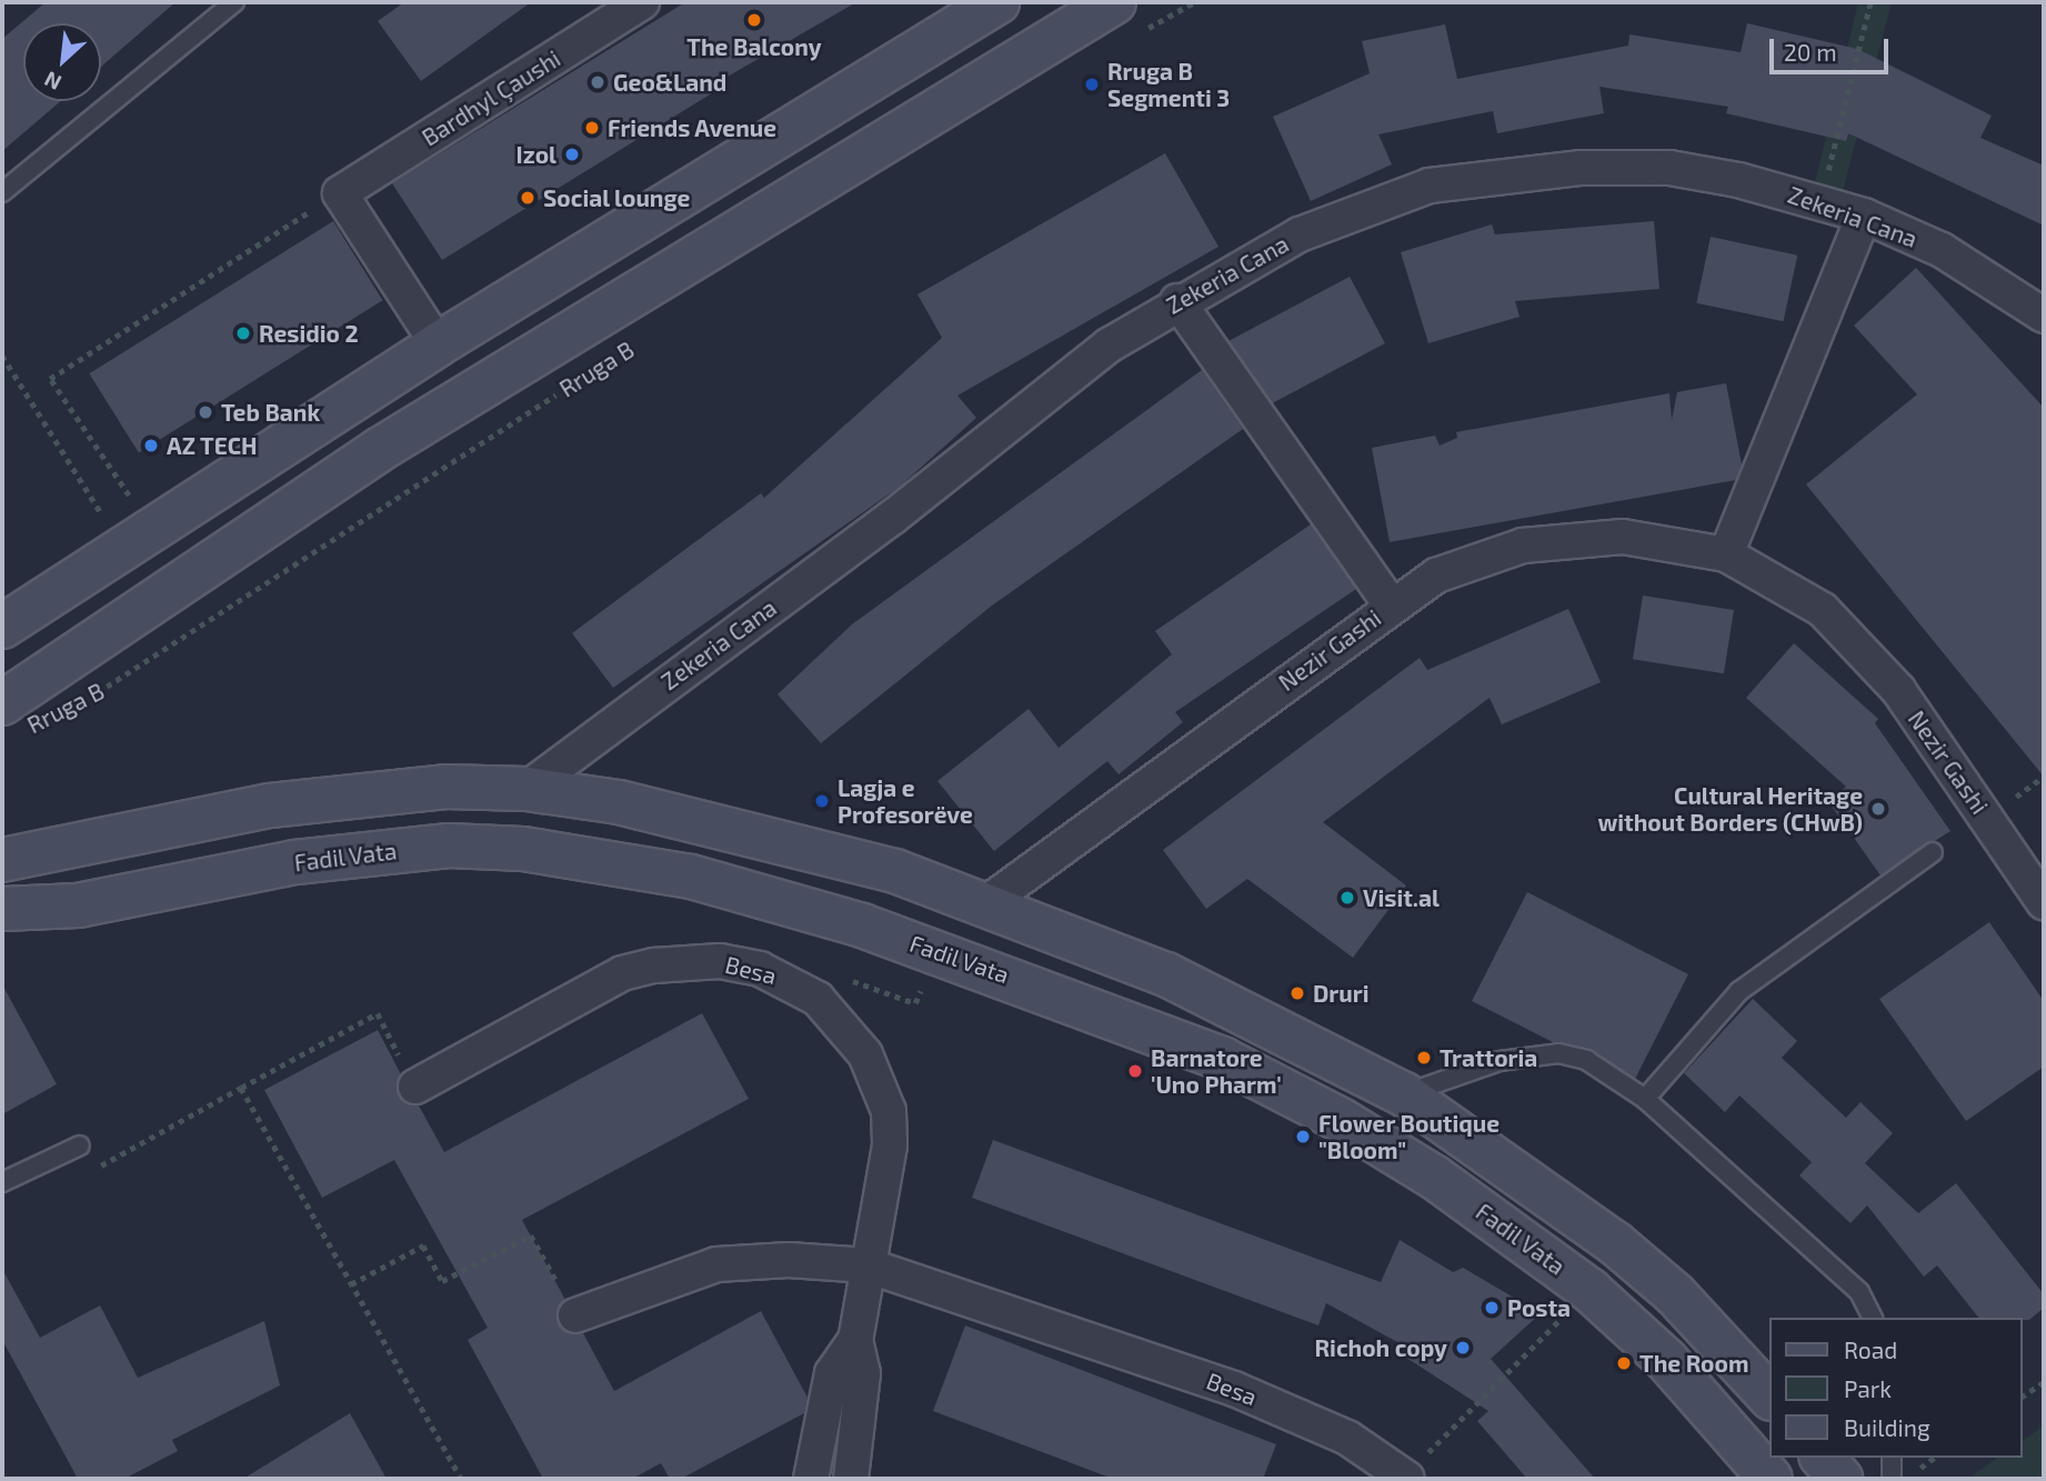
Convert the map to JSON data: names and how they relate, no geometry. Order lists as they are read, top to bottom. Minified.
{"streets":{"main road":["Rruga B","Fadil Vata"],"street":["Bardhyl Çaushi","Zekeria Cana","Nezir Gashi","Besa"]},"places":["The Balcony","Geo&Land","Rruga B Segmenti 3","Friends Avenue","Izol","Social lounge","Residio 2","Teb Bank","AZ TECH","Lagja e Profesorëve","Cultural Heritage without Borders (CHwB)","Visit.al","Druri","Trattoria","Barnatore 'Uno Pharm'","Flower Boutique \"Bloom\"","Posta","Richoh copy","The Room"],"legend":["Road","Park","Building"],"scale_bar":"20 m","north":"bottom left"}
